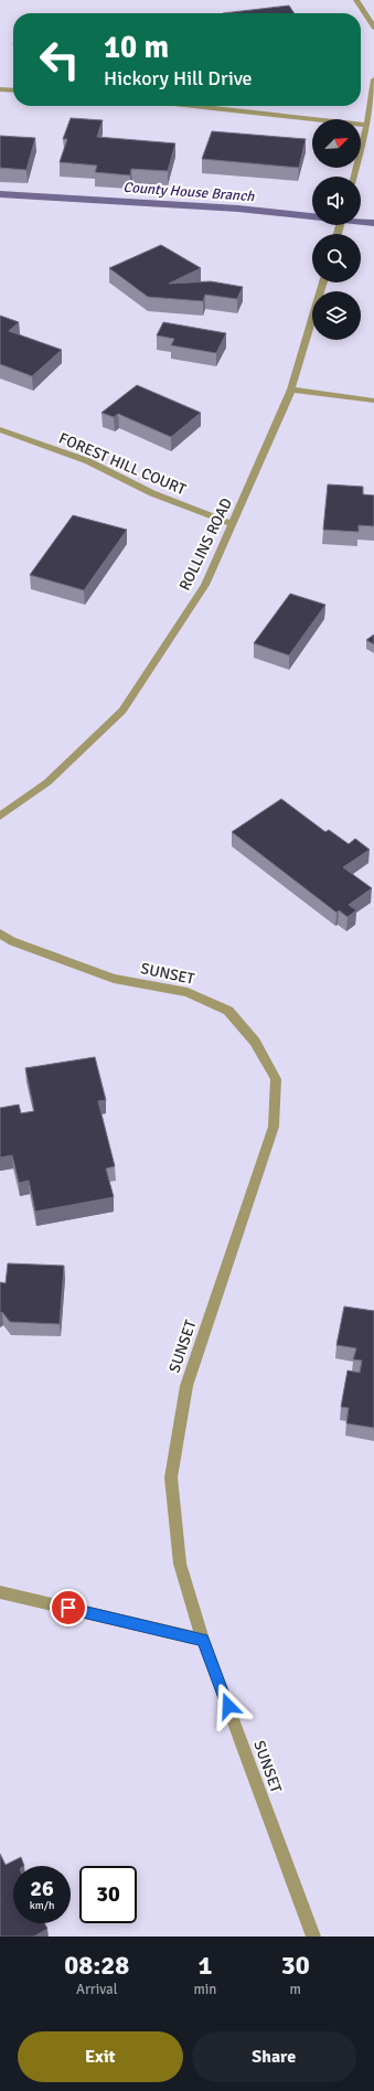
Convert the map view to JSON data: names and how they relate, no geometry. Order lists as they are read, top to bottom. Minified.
{"streets":{"street":["FOREST HILL COURT","ROLLINS ROAD","SUNSET"]},"crossings":[["FOREST HILL COURT","ROLLINS ROAD"]],"water":["County House Branch"],"north":"top right","page":{"turn":["10 m","Hickory Hill Drive"],"speed":"26 km/h","limit":"30","eta":["08:28","Arrival","1","min","30","m"],"buttons":["Exit","Share"]}}
